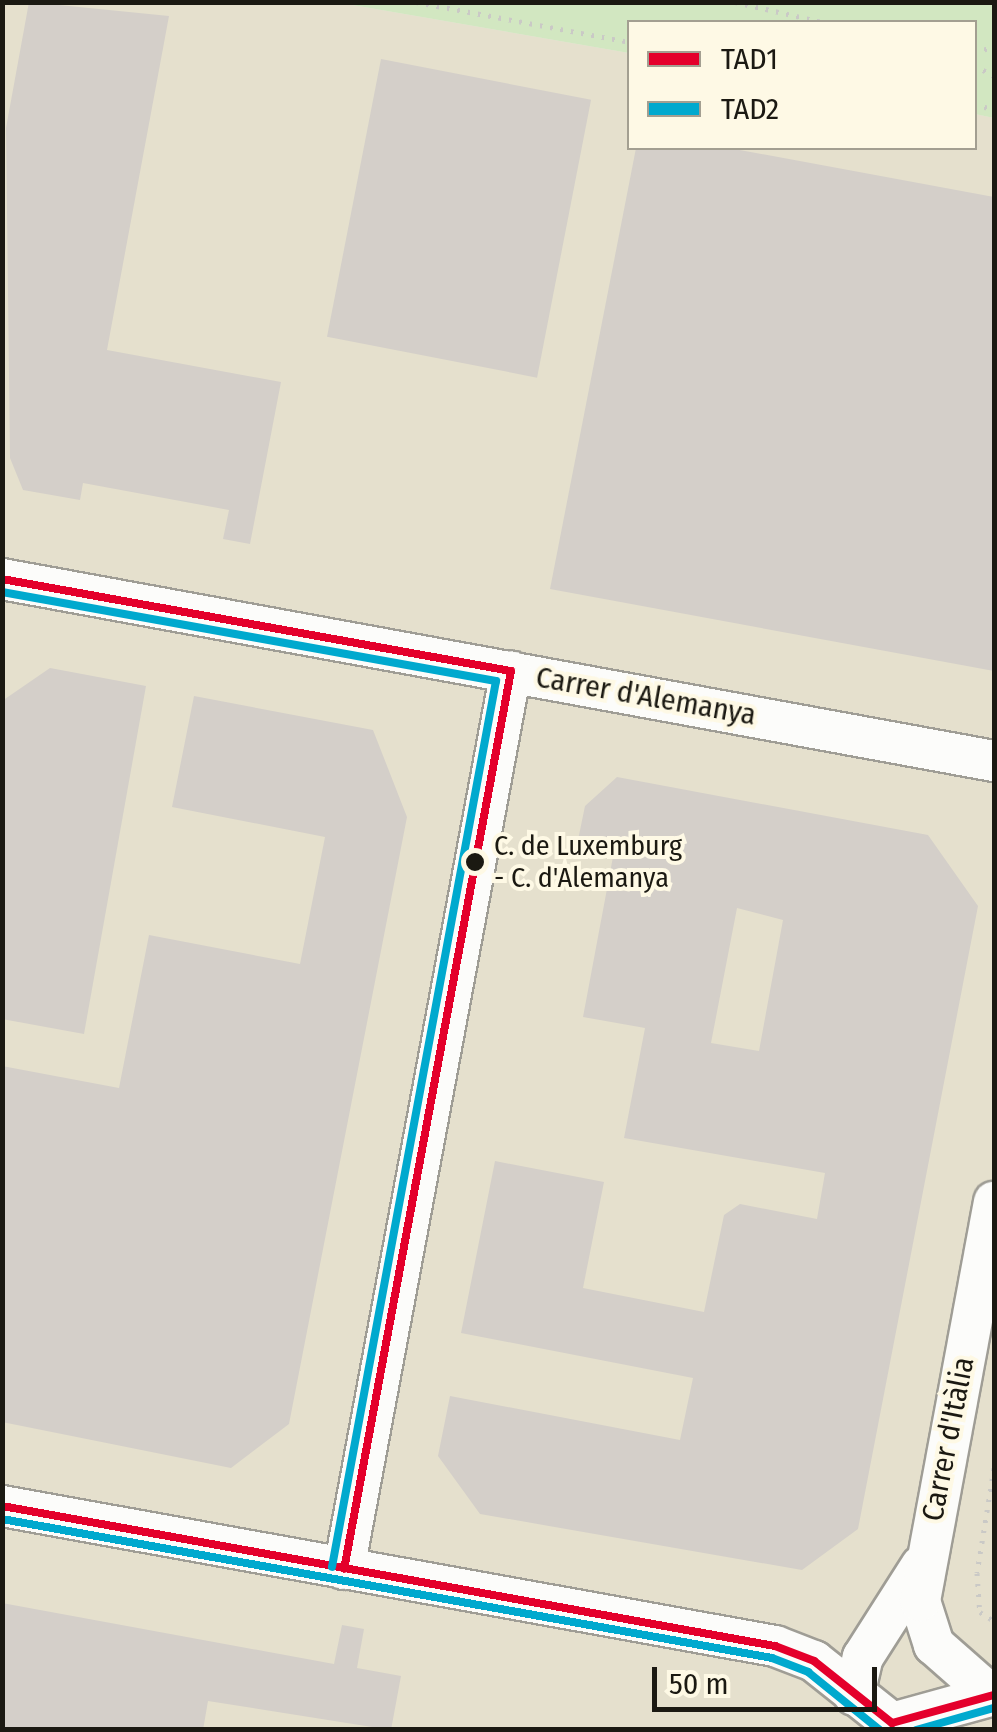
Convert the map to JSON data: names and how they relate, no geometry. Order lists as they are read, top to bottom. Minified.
{"streets":{"street":["Carrer d'Alemanya","Carrer d'Itàlia"]},"places":["C. de Luxemburg - C. d'Alemanya"],"lines":["transit line TAD1","transit line TAD2"],"legend":["TAD1","TAD2"],"scale_bar":"50 m"}
